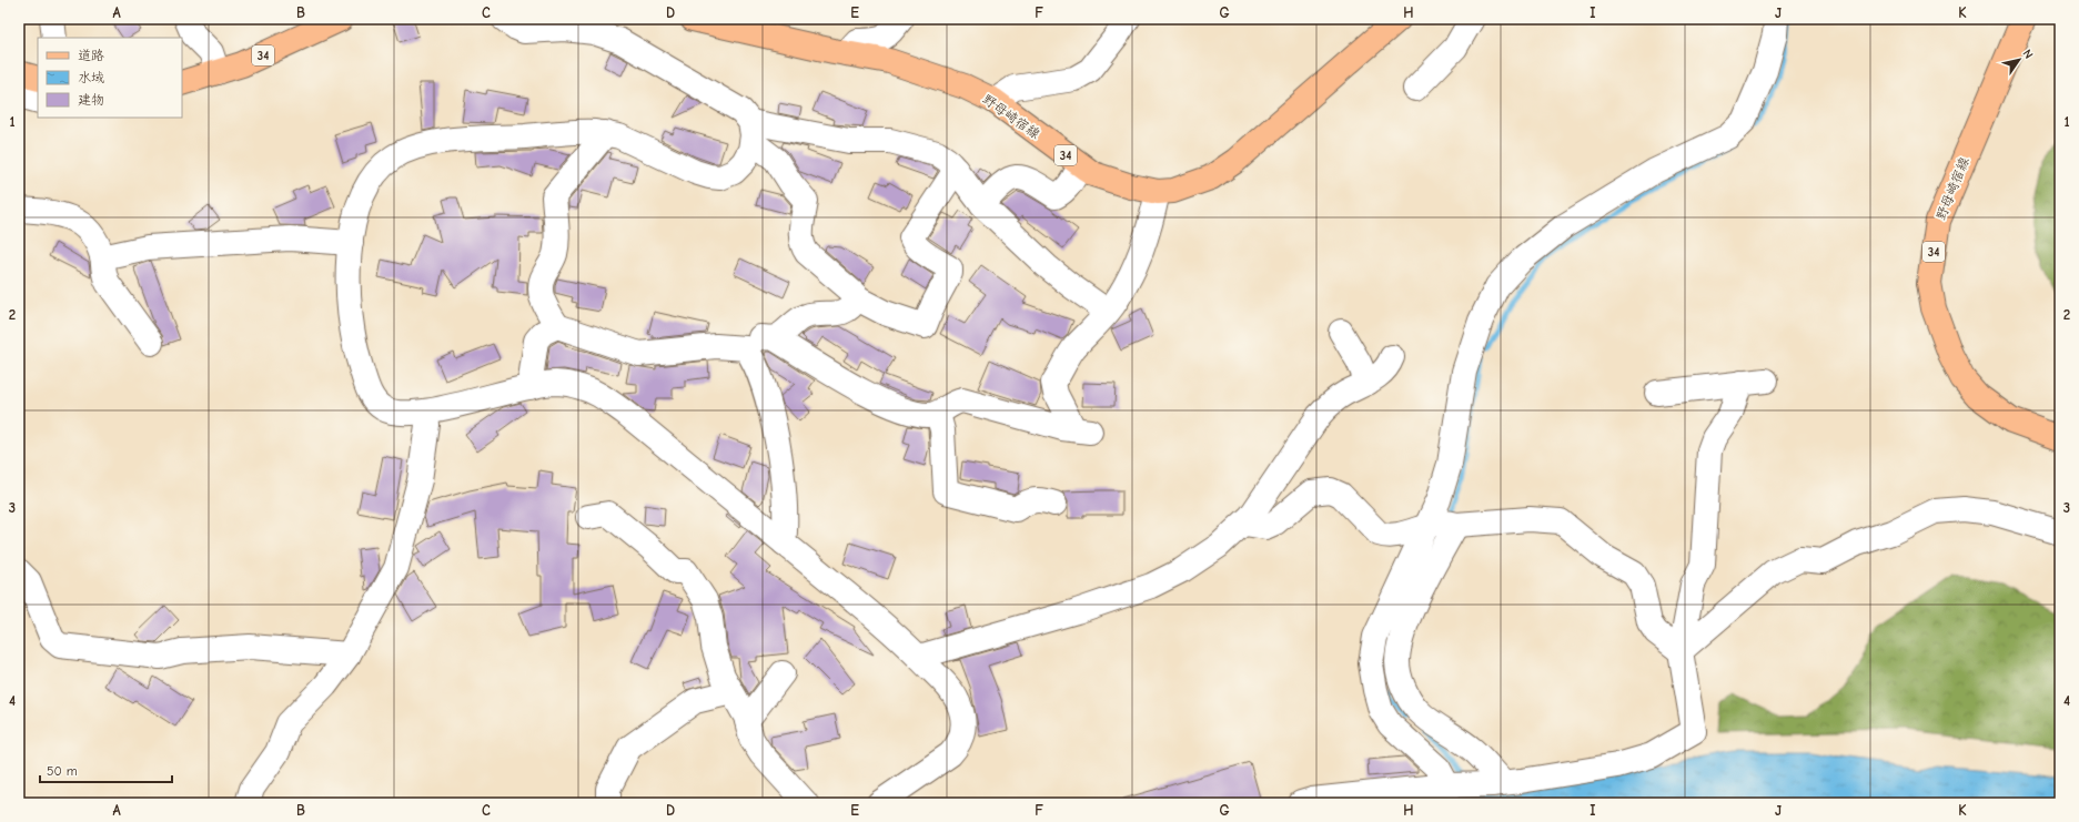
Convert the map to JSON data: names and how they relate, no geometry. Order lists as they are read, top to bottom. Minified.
{"streets":{"main road":["34","野母崎宿線"]},"legend":["道路","水域","建物"],"scale_bar":"50 m","north":"top right","grid":{"columns":["A","B","C","D","E","F","G","H","I","J","K"],"rows":["1","2","3","4"]}}
